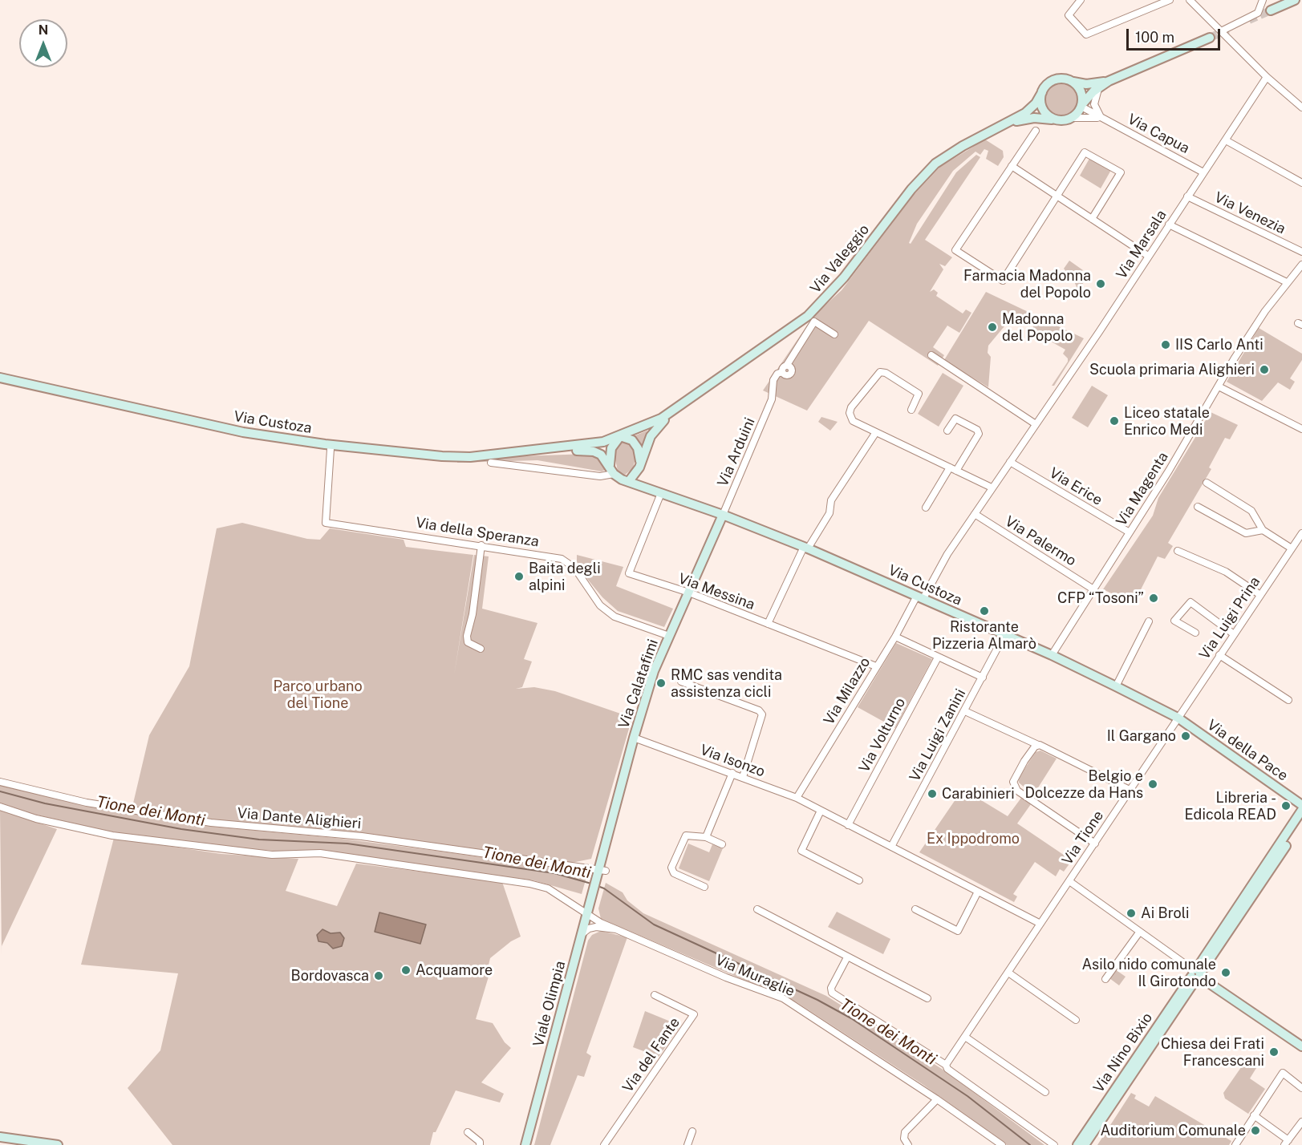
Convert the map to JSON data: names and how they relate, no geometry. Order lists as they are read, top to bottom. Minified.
{"streets":{"main road":["Via Valeggio","Via Custoza","Via Calatafimi","Via della Pace","Viale Olimpia","Via Nino Bixio"],"street":["Via Capua","Via Venezia","Via Marsala","Via Arduini","Via Erice","Via Magenta","Via della Speranza","Via Palermo","Via Messina","Via Luigi Prina","Via Milazzo","Via Volturno","Via Luigi Zanini","Via Isonzo","Via Dante Alighieri","Via Tione","Via Muraglie","Via del Fante"]},"crossings":[["Via Capua","Via Marsala"],["Via Capua","Via Valeggio"],["Via Venezia","Via Marsala"],["Via Marsala","Via Custoza"],["Via Marsala","Via Erice"],["Via Marsala","Via Palermo"],["Via Marsala","Via Milazzo"],["Via Valeggio","Via Custoza"],["Via Custoza","Via Arduini"],["Via Custoza","Via Magenta"],["Via Custoza","Via Messina"],["Via Custoza","Via Luigi Prina"],["Via Custoza","Via Calatafimi"],["Via Custoza","Via Milazzo"],["Via Custoza","Via Luigi Zanini"],["Via Custoza","Via della Pace"],["Via Custoza","Via Tione"],["Via Arduini","Via Calatafimi"],["Via Erice","Via Magenta"],["Via Magenta","Via Palermo"],["Via della Speranza","Via Calatafimi"],["Via Messina","Via Calatafimi"],["Via Messina","Via Milazzo"],["Via Luigi Prina","Via della Pace"],["Via Luigi Prina","Via Tione"],["Via Calatafimi","Via Isonzo"],["Via Calatafimi","Via Dante Alighieri"],["Via Calatafimi","Viale Olimpia"],["Via Milazzo","Via Isonzo"],["Via Volturno","Via Isonzo"],["Via Luigi Zanini","Via Isonzo"],["Via della Pace","Via Tione"],["Via Isonzo","Via Tione"],["Via Dante Alighieri","Viale Olimpia"],["Via Muraglie","Viale Olimpia"]],"water":["Tione dei Monti"],"parks":["Parco urbano del Tione","Ex Ippodromo"],"places":["Farmacia Madonna del Popolo","Madonna del Popolo","IIS Carlo Anti","Scuola primaria Alighieri","Liceo statale Enrico Medi","Baita degli alpini","CFP “Tosoni”","Ristorante Pizzeria Almarò","RMC sas vendita assistenza cicli","Il Gargano","Belgio e Dolcezze da Hans","Carabinieri","Libreria - Edicola READ","Ai Broli","Acquamore","Asilo nido comunale Il Girotondo","Bordovasca","Chiesa dei Frati Francescani","Auditorium Comunale"],"scale_bar":"100 m","north":"top"}
